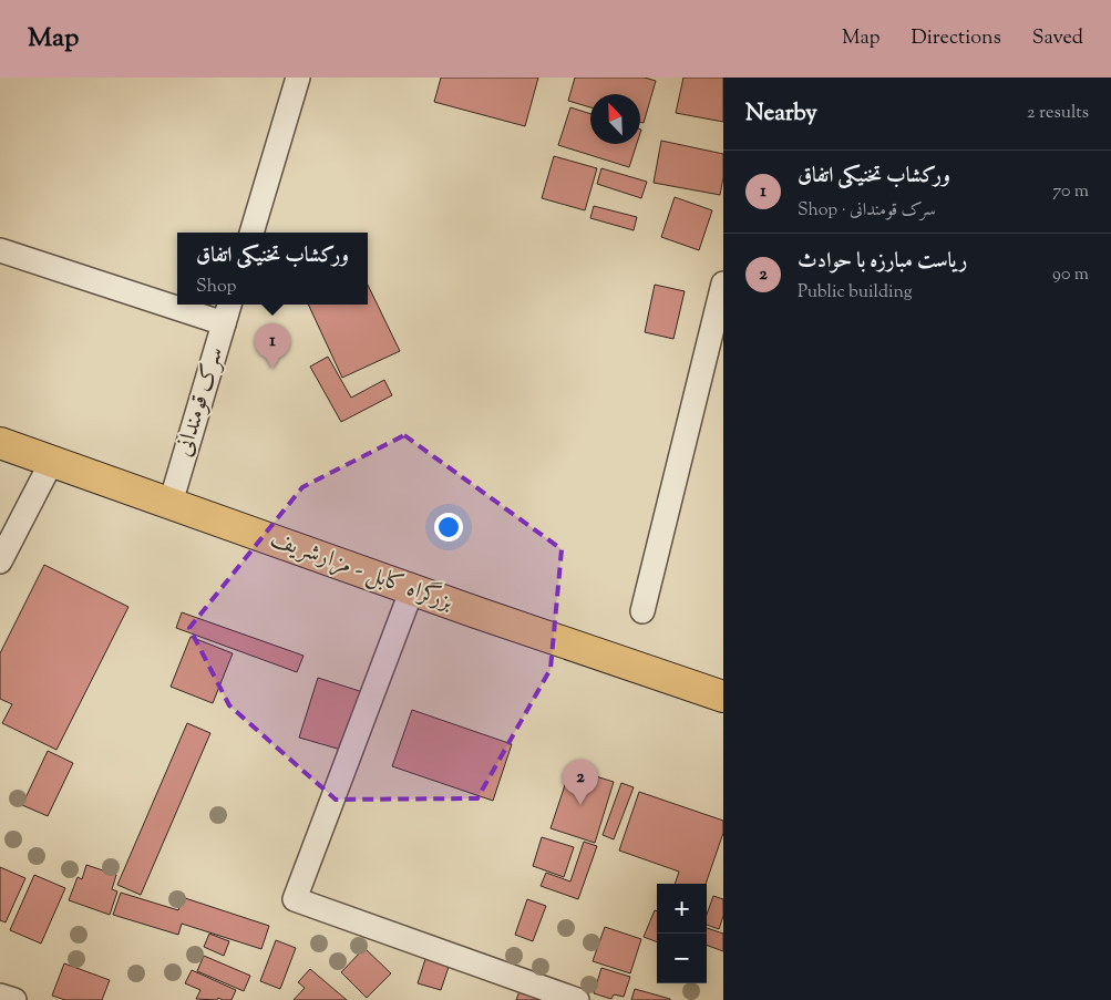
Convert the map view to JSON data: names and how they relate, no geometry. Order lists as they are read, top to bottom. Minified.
{"streets":{"highway":["بزرگراه کابل - مزارشریف"],"street":["سرک قومندانی"]},"crossings":[["سرک قومندانی","بزرگراه کابل - مزارشریف"]],"north":"top left","page":{"header":"Map","nav":["Map","Directions","Saved"],"heading":["Nearby","2 results"],"list":[{"mark":"1","name":"ورکشاب تخنیکی اتفاق","note":"Shop · سرک قومندانی","value":"70 m"},{"mark":"2","name":"ریاست مبارزه با حوادث","note":"Public building","value":"90 m"}],"popup":["ورکشاب تخنیکی اتفاق","Shop"],"pins":["1","2"],"map_buttons":["+","−"]}}
